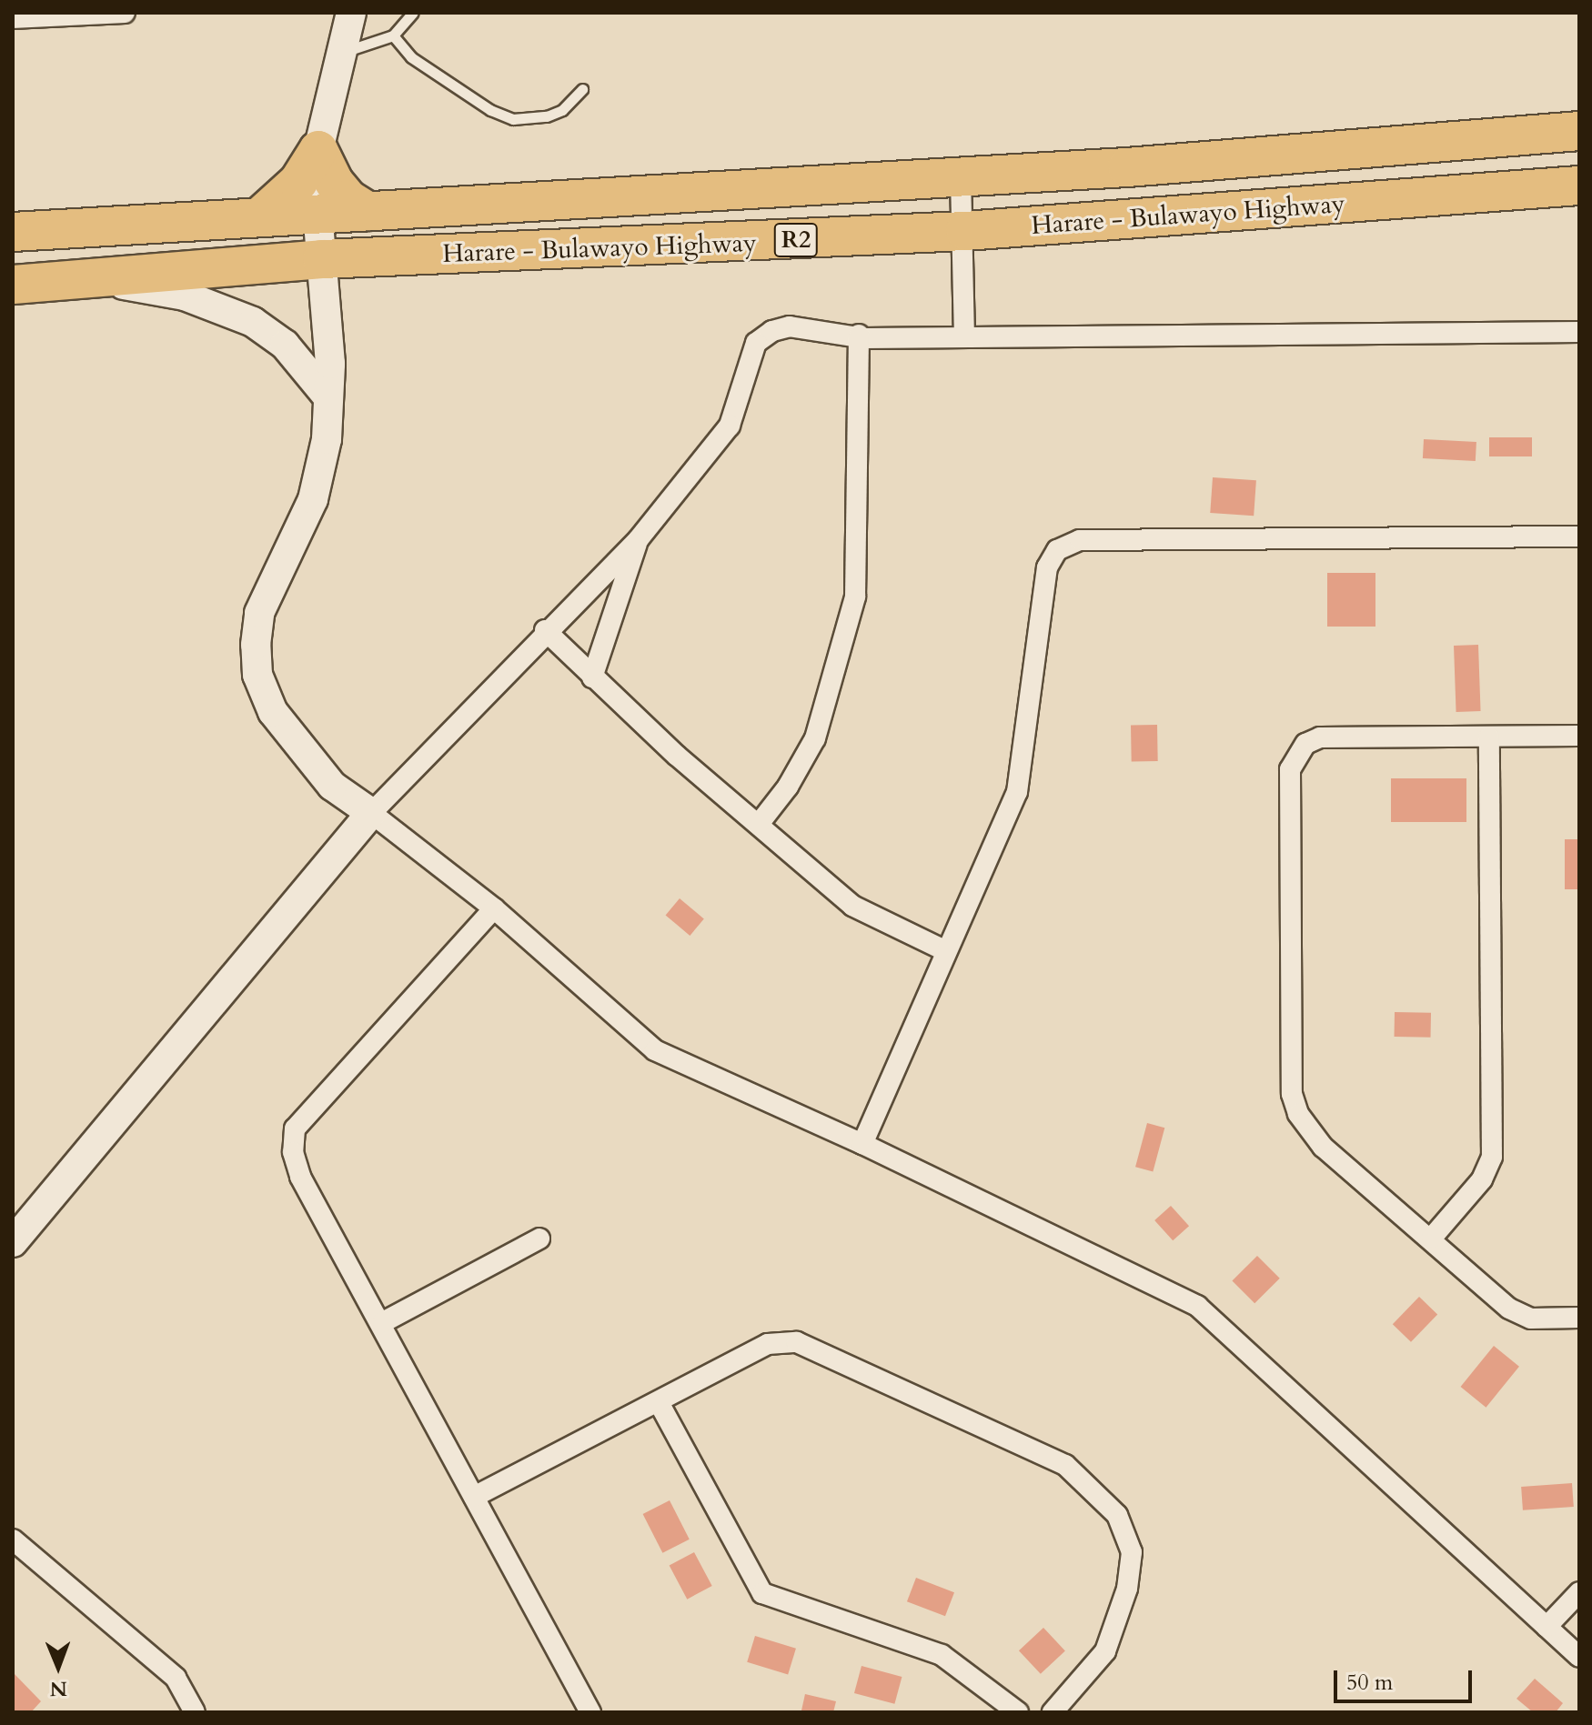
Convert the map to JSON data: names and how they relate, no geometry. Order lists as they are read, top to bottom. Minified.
{"streets":{"highway":["Harare - Bulawayo Highway","R2"]},"scale_bar":"50 m","north":"bottom"}
